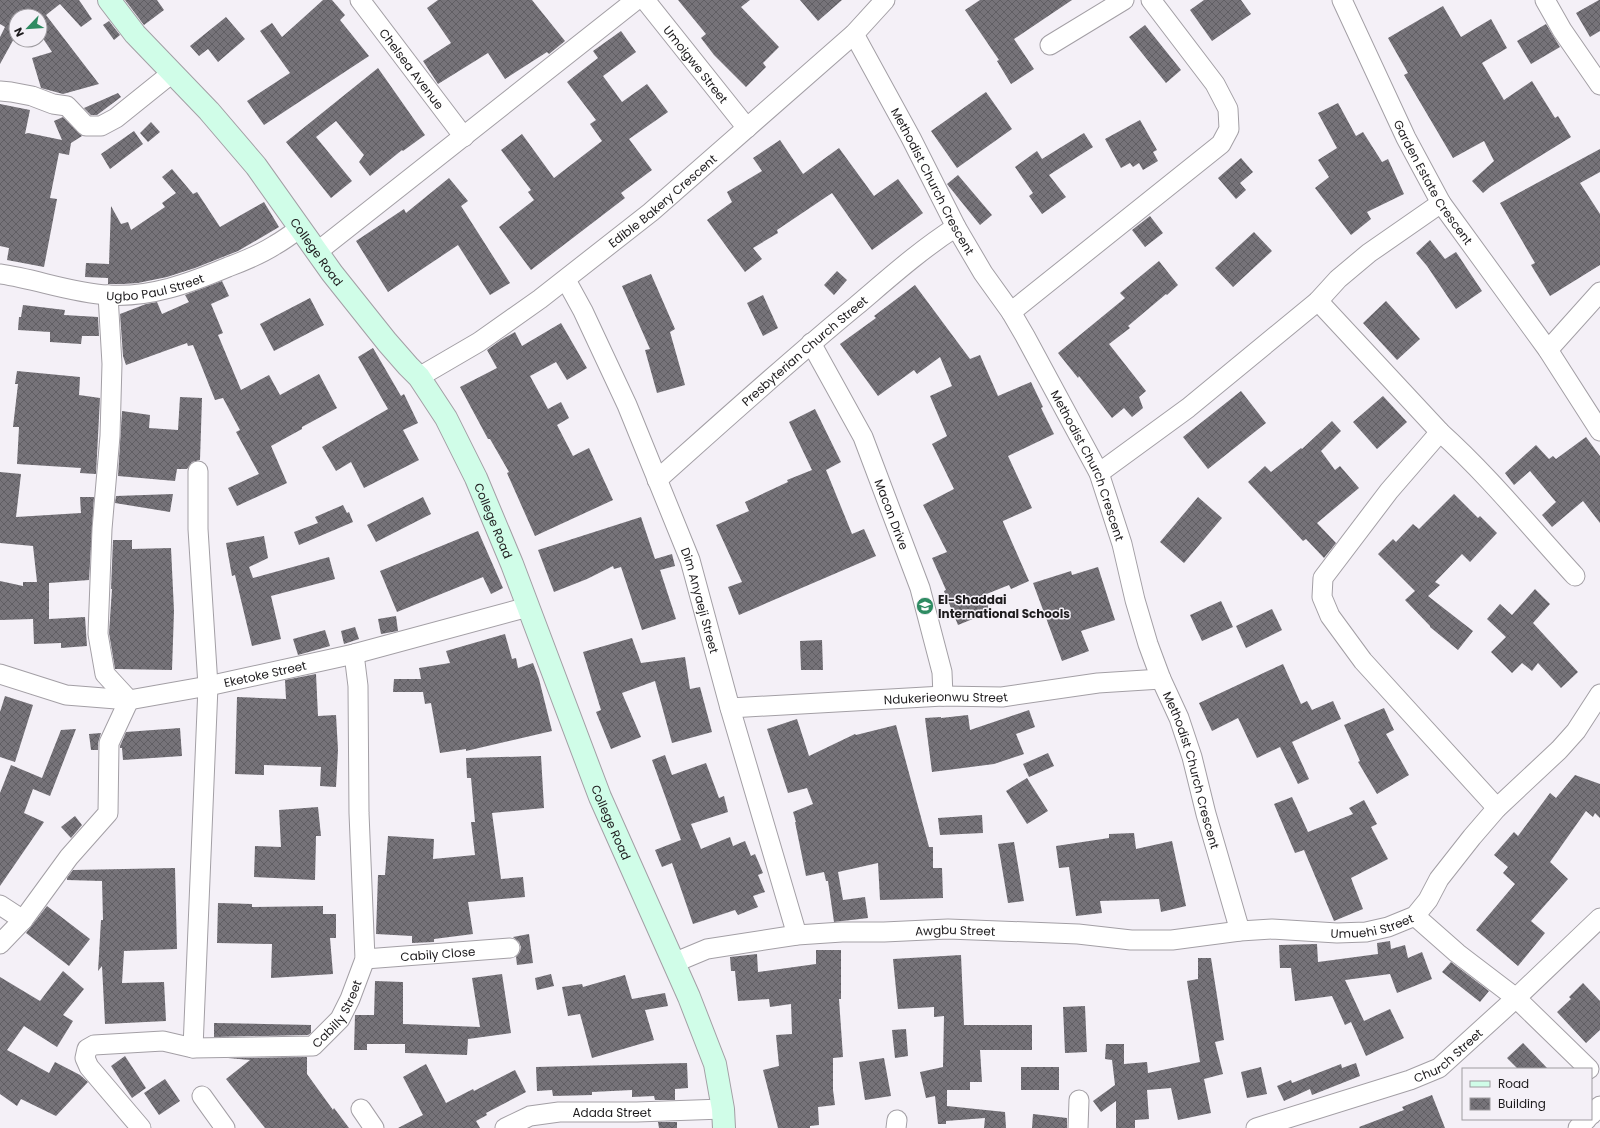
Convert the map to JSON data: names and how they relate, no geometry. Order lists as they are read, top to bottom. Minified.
{"streets":{"main road":["College Road"],"street":["Umoigwe Street","Chelsea Avenue","Methodist Church Crescent","Garden Estate Crescent","Edible Bakery Crescent","Ugbo Paul Street","Presbyterian Church Street","Macon Drive","Dim Anyaeji Street","Eketoke Street","Ndukerieonwu Street","Umuehi Street","Awgbu Street","Cabily Close","Cabilly Street","Church Street","Adada Street"]},"crossings":[["Umoigwe Street","Edible Bakery Crescent"],["Methodist Church Crescent","Edible Bakery Crescent"],["Methodist Church Crescent","Presbyterian Church Street"],["Methodist Church Crescent","Ndukerieonwu Street"],["Methodist Church Crescent","Umuehi Street"],["Methodist Church Crescent","Awgbu Street"],["Edible Bakery Crescent","College Road"],["Edible Bakery Crescent","Dim Anyaeji Street"],["College Road","Ugbo Paul Street"],["College Road","Eketoke Street"],["College Road","Awgbu Street"],["College Road","Adada Street"],["Presbyterian Church Street","Macon Drive"],["Presbyterian Church Street","Dim Anyaeji Street"],["Macon Drive","Ndukerieonwu Street"],["Dim Anyaeji Street","Ndukerieonwu Street"],["Dim Anyaeji Street","Awgbu Street"],["Eketoke Street","Cabilly Street"],["Umuehi Street","Awgbu Street"],["Cabily Close","Cabilly Street"]],"places":{"school or university":["El-Shaddai International Schools"]},"legend":["Road","Building"],"north":"bottom left"}
